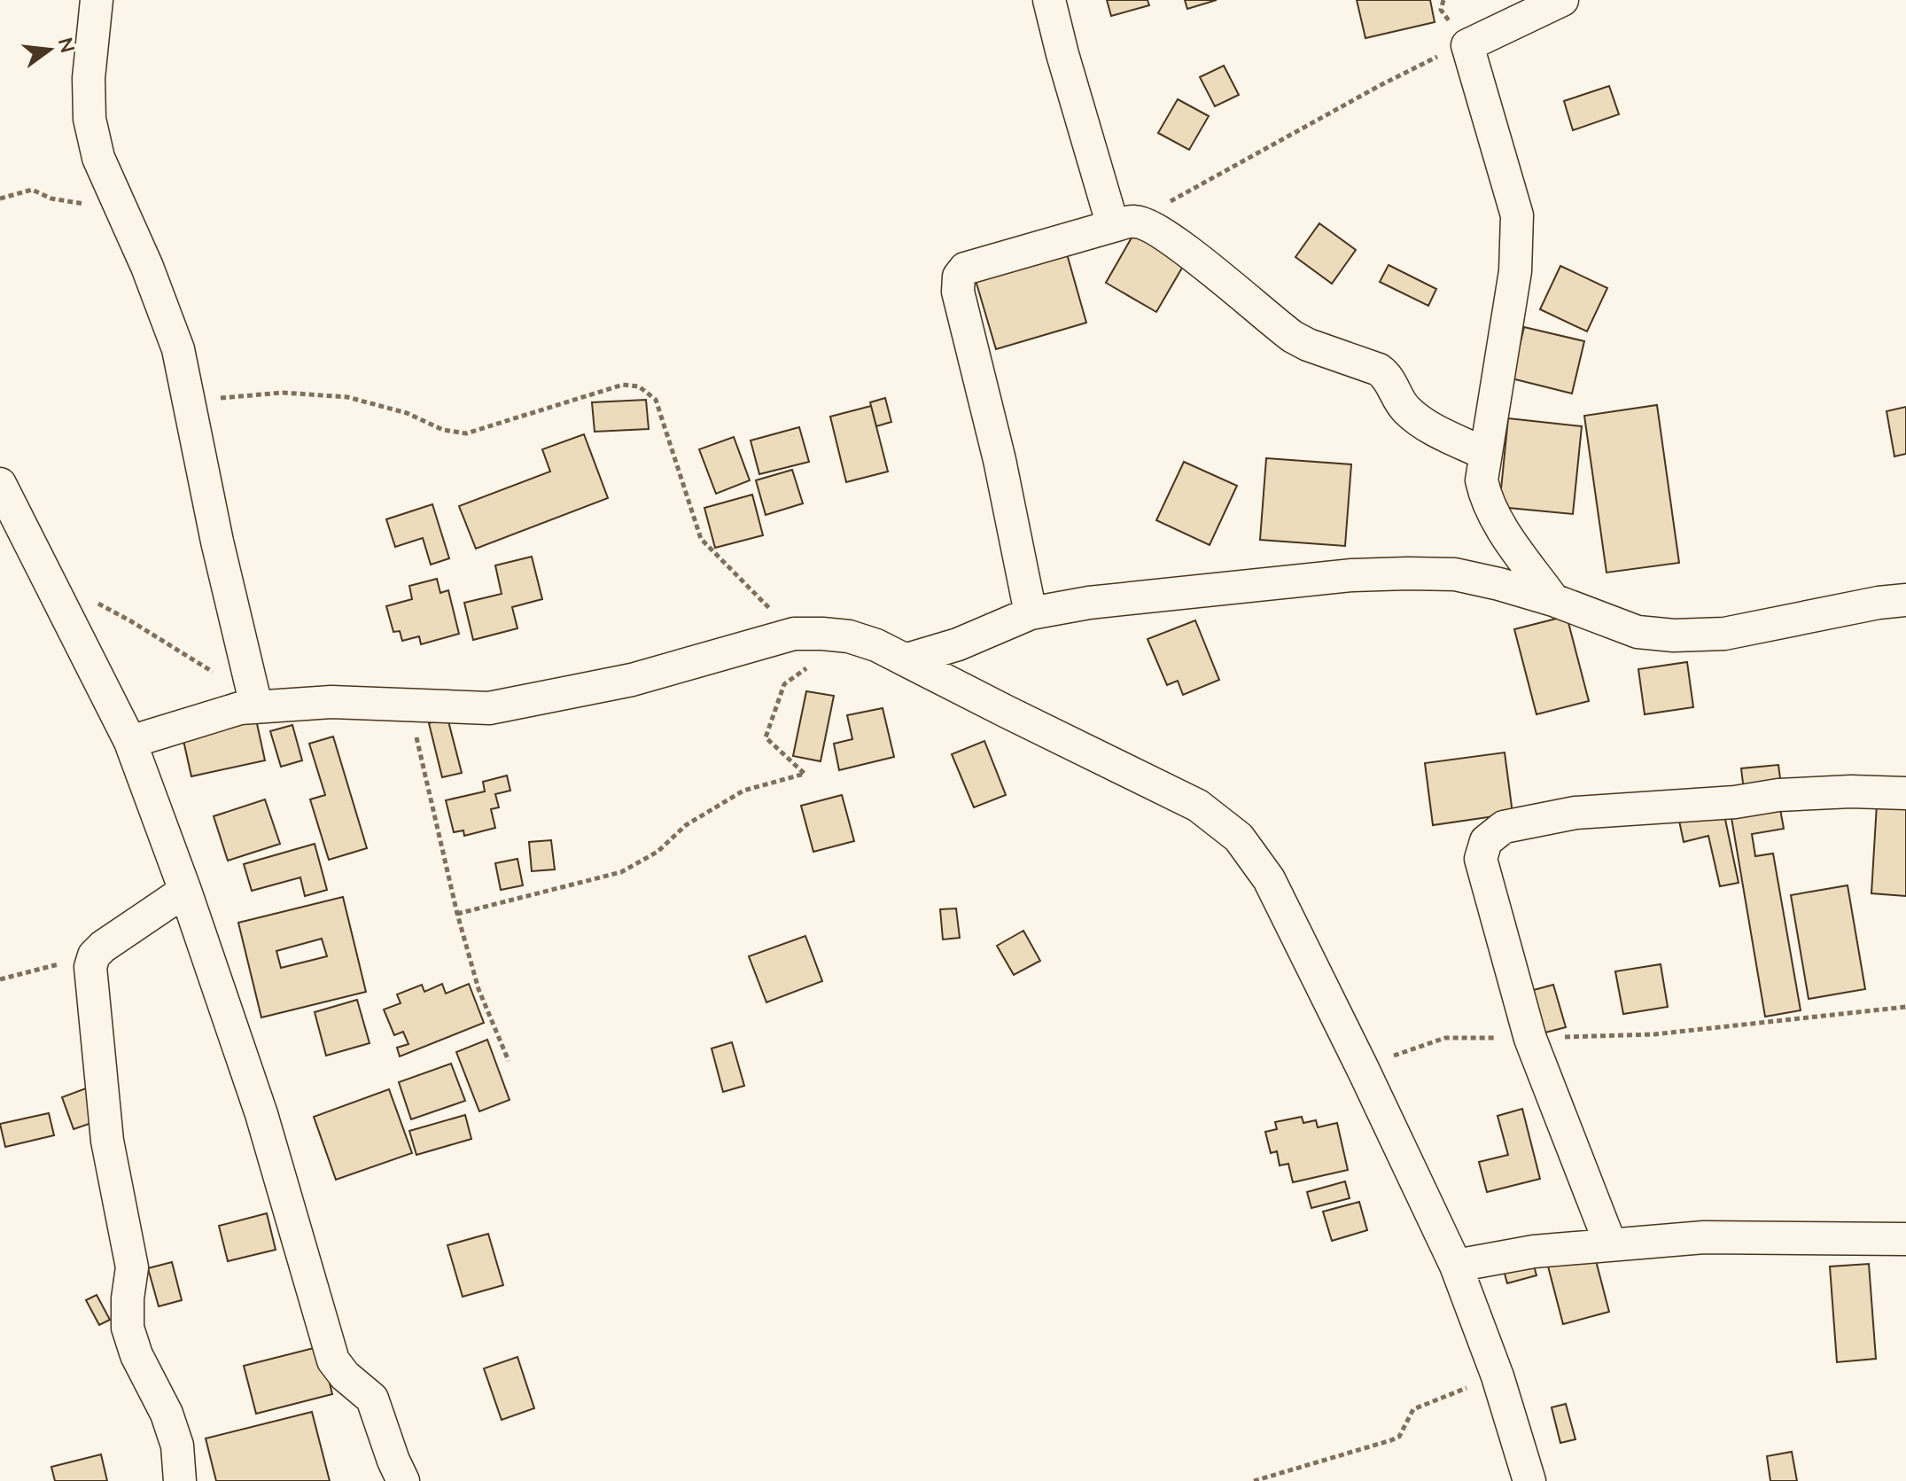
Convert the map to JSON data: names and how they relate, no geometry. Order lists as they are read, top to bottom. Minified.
{"north":"right"}
